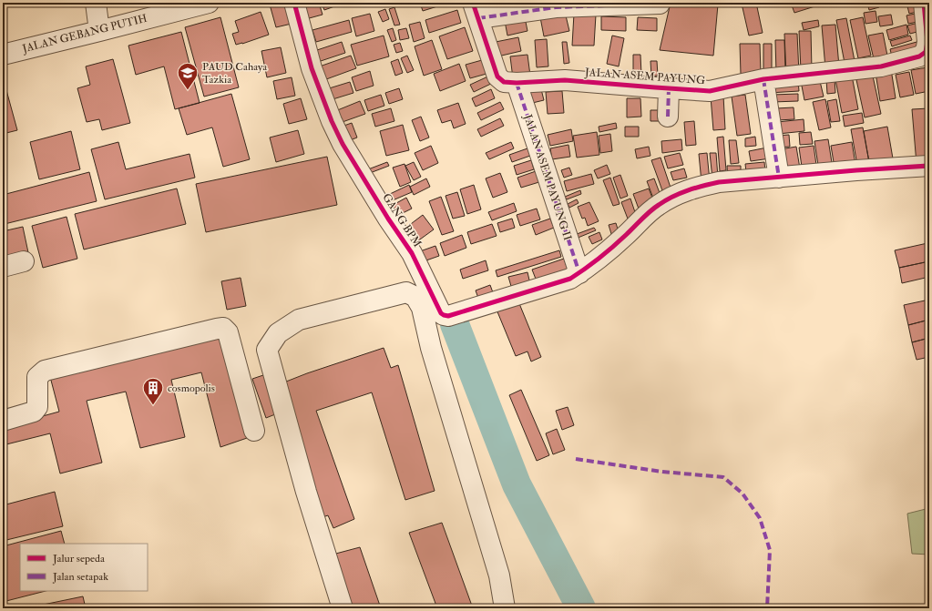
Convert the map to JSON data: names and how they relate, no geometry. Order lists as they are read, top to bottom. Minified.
{"streets":{"street":["JALAN GEBANG PUTIH","JALAN ASEM PAYUNG","JALAN ASEM PAYUNG II","GANG BPM"]},"crossings":[["JALAN ASEM PAYUNG","JALAN ASEM PAYUNG II"],["JALAN ASEM PAYUNG II","GANG BPM"]],"places":{"school or university":["PAUD Cahaya Tazkia"],"building":["cosmopolis"]},"legend":["Jalur sepeda","Jalan setapak"]}
